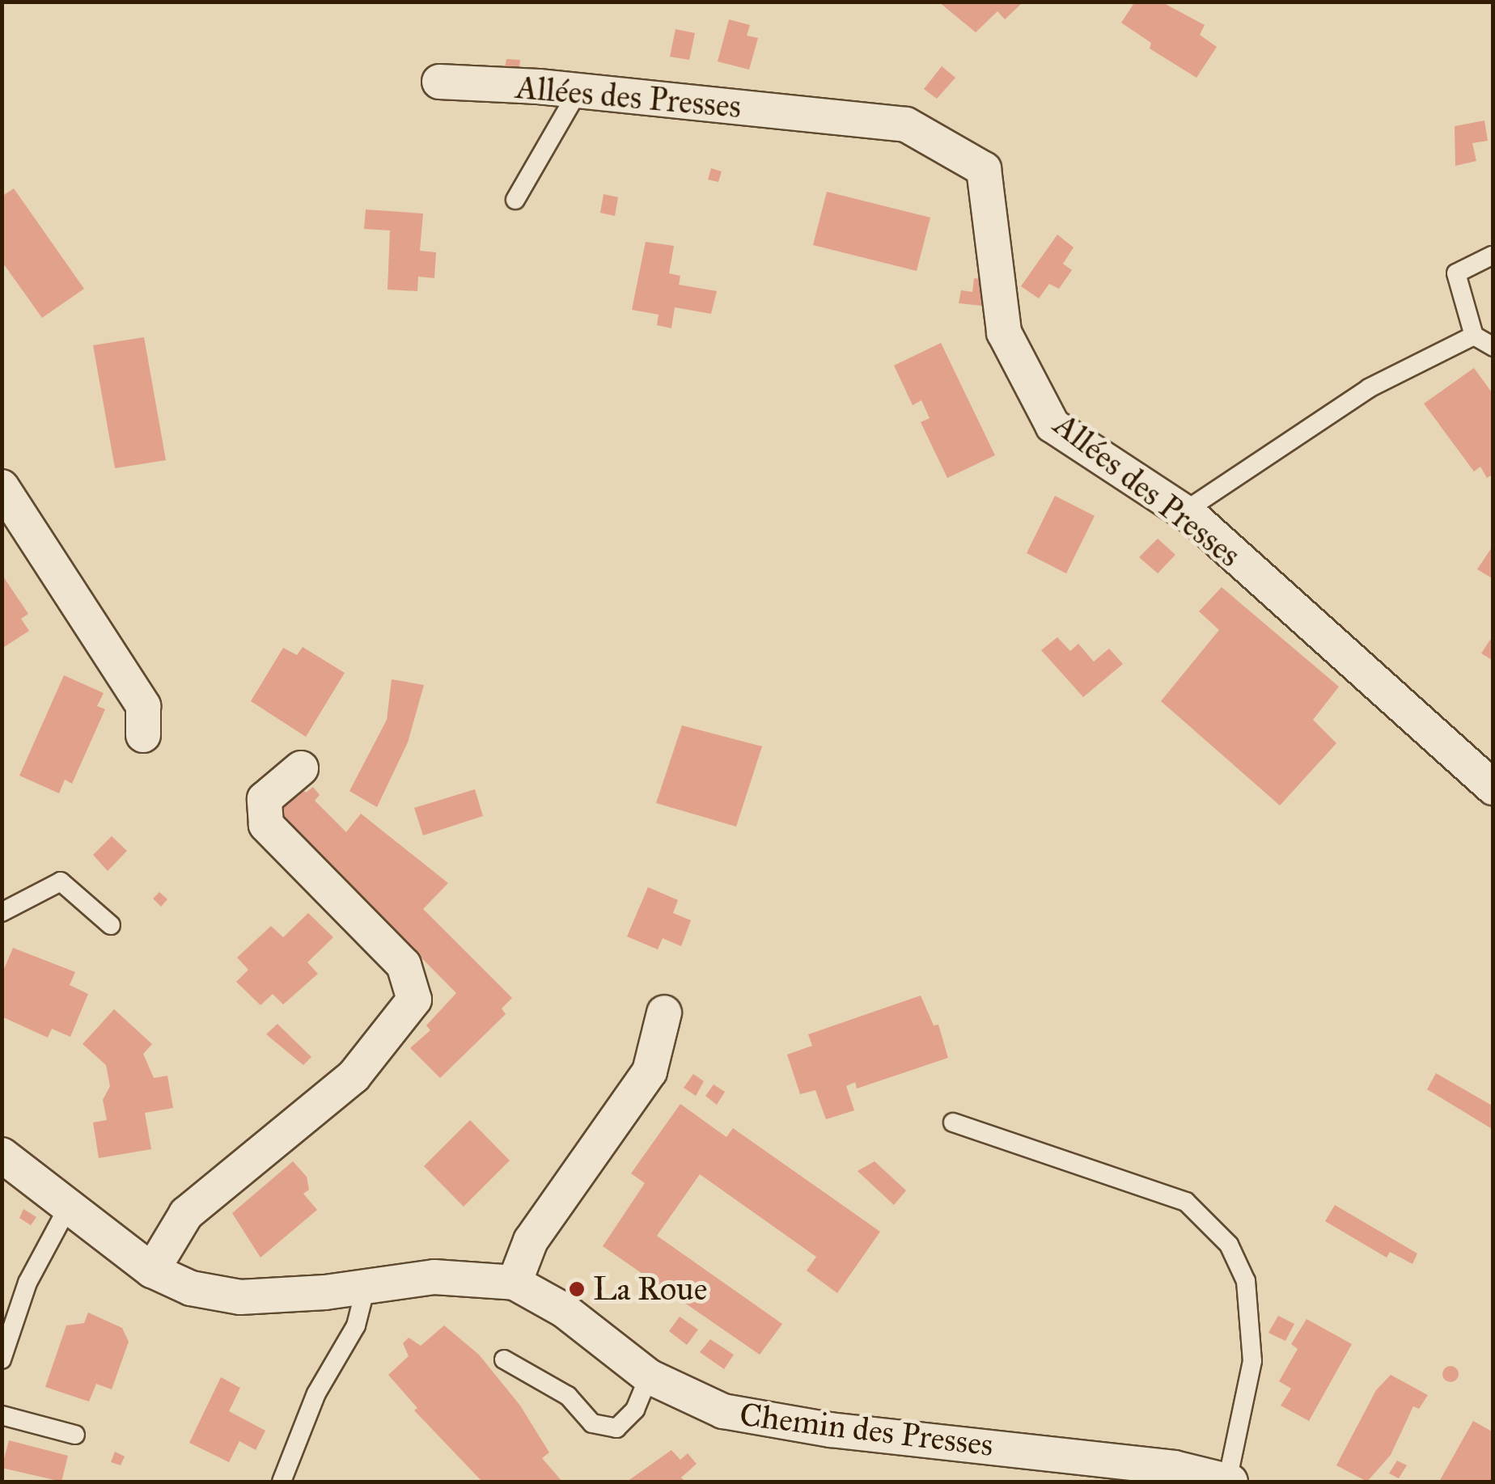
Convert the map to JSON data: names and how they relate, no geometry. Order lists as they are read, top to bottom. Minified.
{"streets":{"street":["Allées des Presses","Chemin des Presses"]},"places":["La Roue"]}
